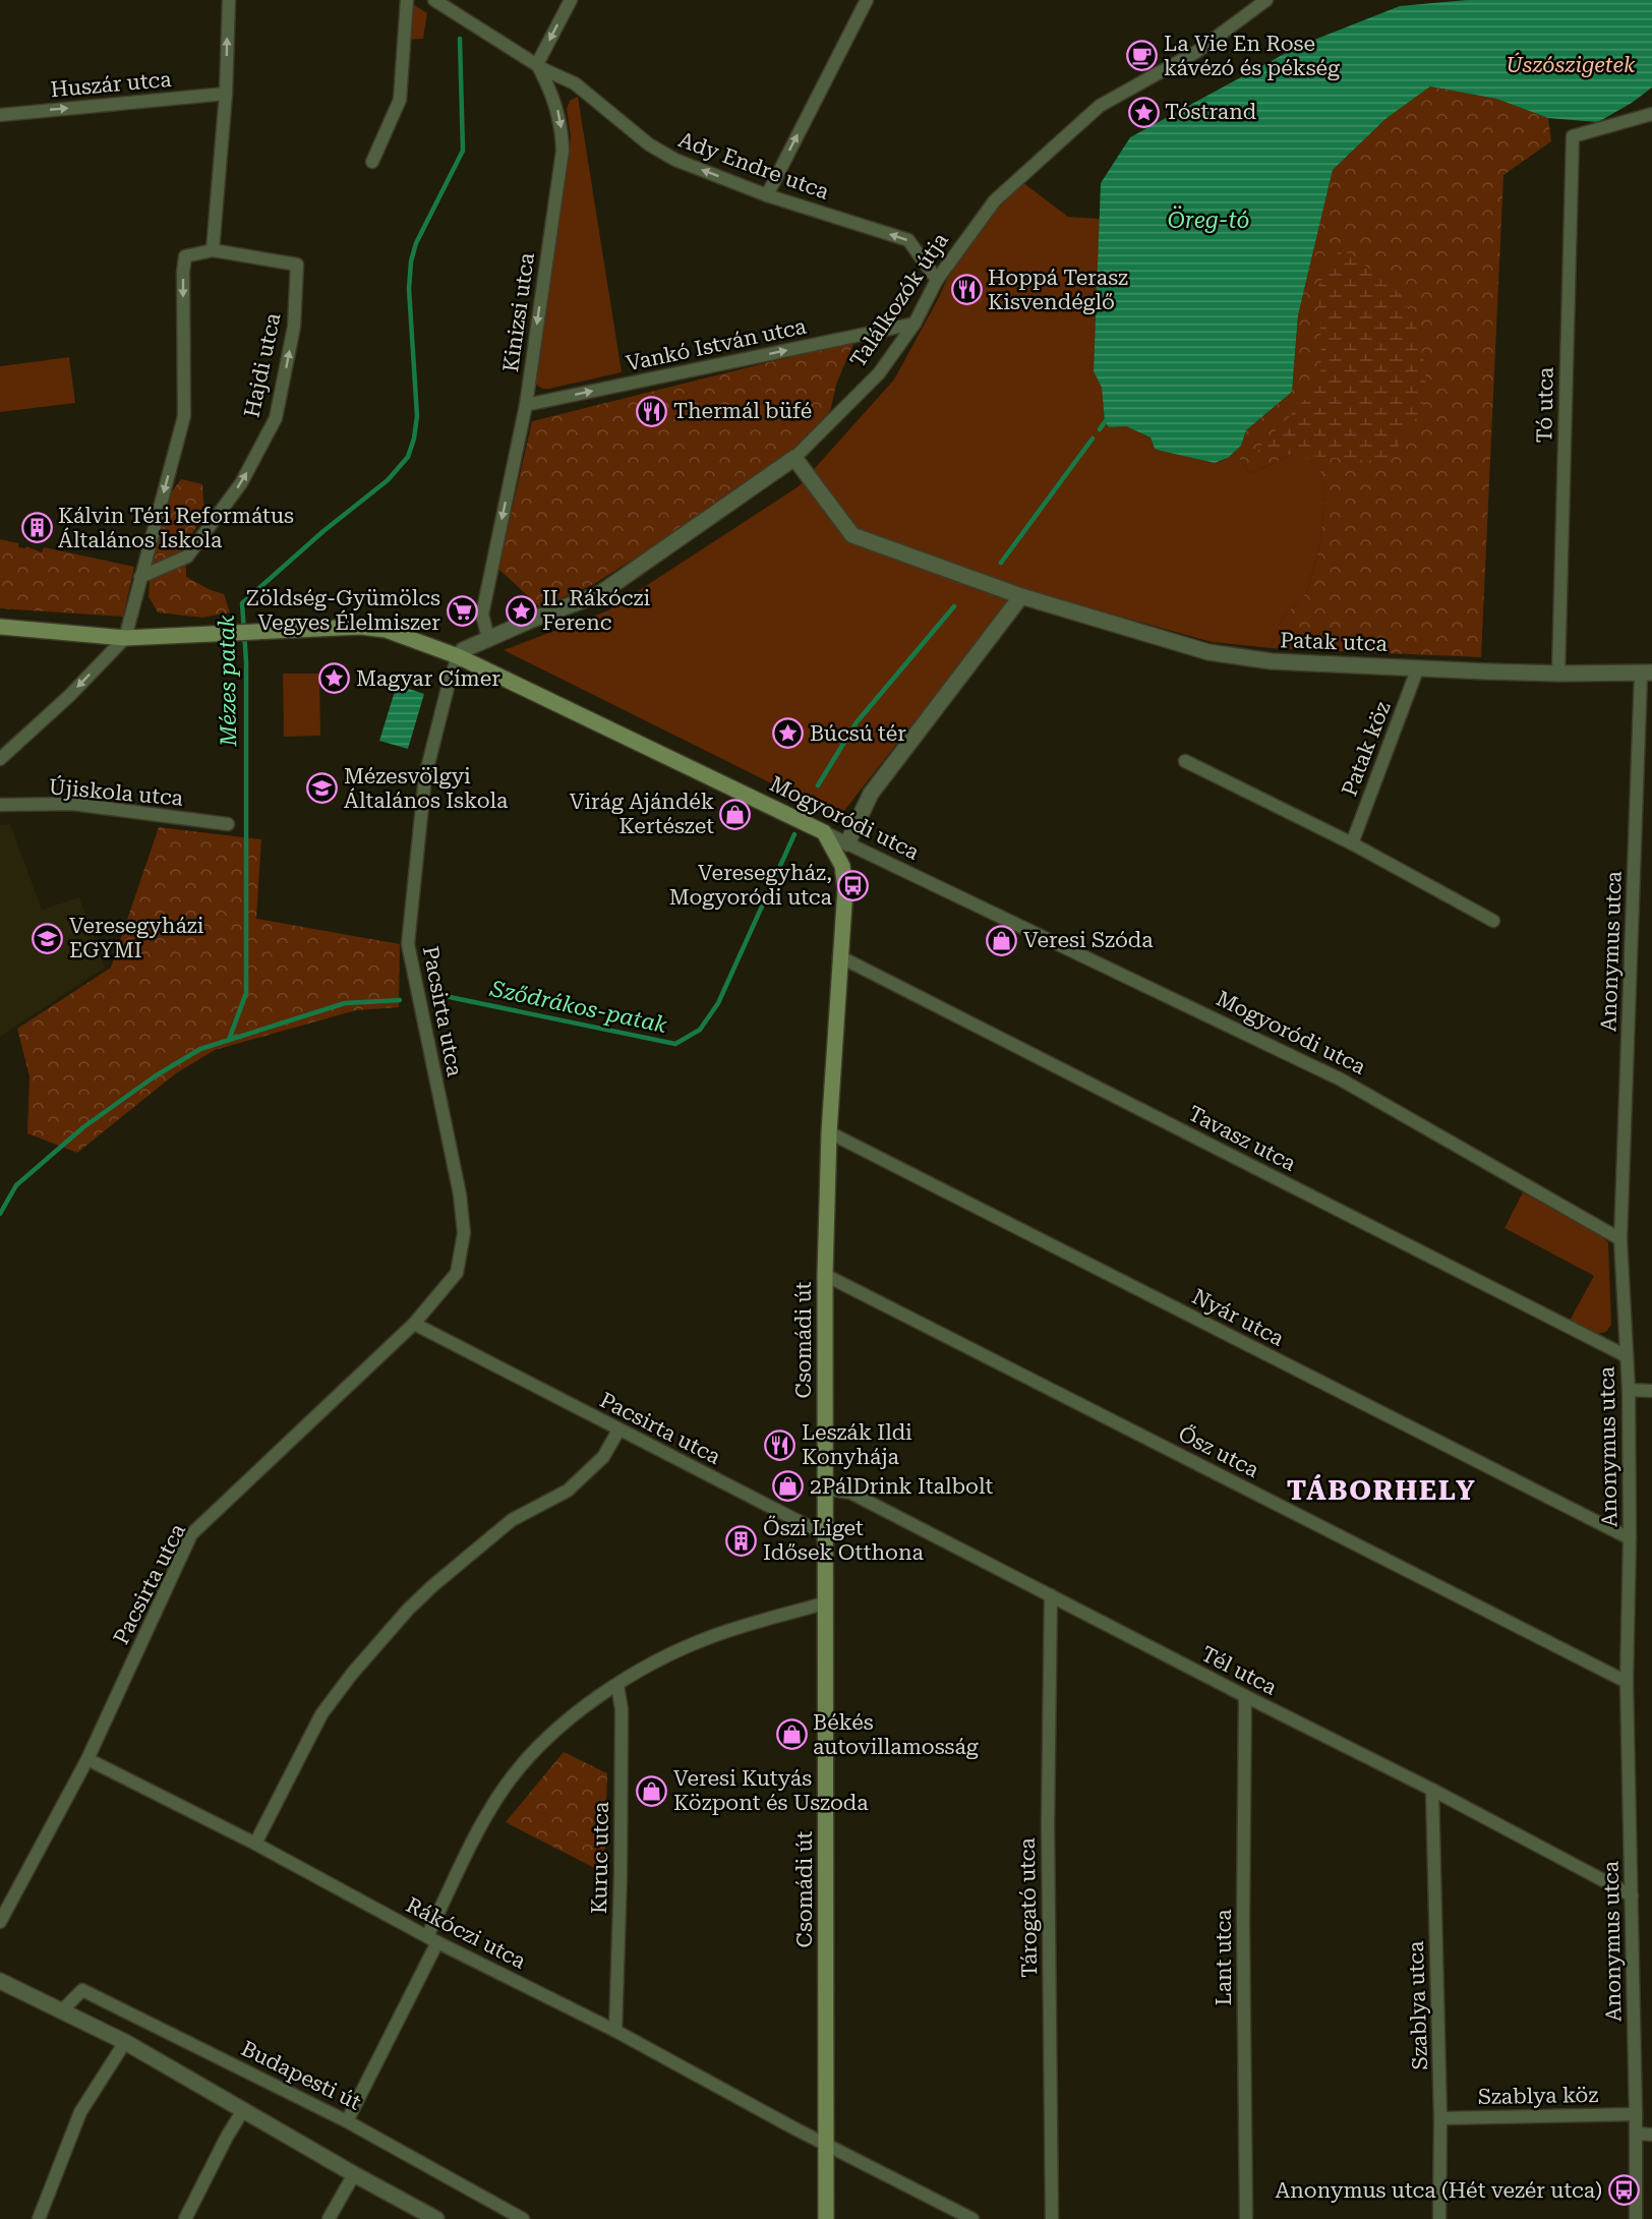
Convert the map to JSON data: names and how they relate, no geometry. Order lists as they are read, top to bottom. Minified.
{"streets":{"main road":["Mogyoródi utca","Csomádi út"],"street":["Huszár utca","Ady Endre utca","Találkozók útja","Kinizsi utca","Vankó István utca","Hajdi utca","Tó utca","Patak utca","Patak köz","Újiskola utca","Anonymus utca","Pacsirta utca","Tavasz utca","Nyár utca","Ősz utca","Tél utca","Kuruc utca","Tárogató utca","Rákóczi utca","Lant utca","Szablya utca","Budapesti út","Szablya köz"]},"crossings":[["Ady Endre utca","Találkozók útja"],["Ady Endre utca","Kinizsi utca"],["Találkozók útja","Kinizsi utca"],["Találkozók útja","Vankó István utca"],["Találkozók útja","Patak utca"],["Találkozók útja","Mogyoródi utca"],["Találkozók útja","Pacsirta utca"],["Kinizsi utca","Vankó István utca"],["Hajdi utca","Mogyoródi utca"],["Tó utca","Patak utca"],["Patak utca","Patak köz"],["Patak utca","Anonymus utca"],["Mogyoródi utca","Anonymus utca"],["Mogyoródi utca","Pacsirta utca"],["Mogyoródi utca","Csomádi út"],["Anonymus utca","Tavasz utca"],["Anonymus utca","Nyár utca"],["Anonymus utca","Ősz utca"],["Anonymus utca","Tél utca"],["Anonymus utca","Szablya köz"],["Pacsirta utca","Csomádi út"],["Pacsirta utca","Rákóczi utca"],["Tavasz utca","Csomádi út"],["Nyár utca","Csomádi út"],["Csomádi út","Ősz utca"],["Csomádi út","Tél utca"],["Csomádi út","Rákóczi utca"],["Tél utca","Tárogató utca"],["Tél utca","Lant utca"],["Tél utca","Szablya utca"],["Kuruc utca","Rákóczi utca"],["Szablya utca","Szablya köz"]],"one_way":["Huszár utca","Ady Endre utca","Kinizsi utca","Vankó István utca"],"districts":["TÁBORHELY"],"water":["Öreg-tó","Mézes patak","Sződrákos-patak"],"parks":["Úszószigetek"],"places":{"cafe":["La Vie En Rose kávézó és pékség"],"place":["Tóstrand","II. Rákóczi Ferenc","Magyar Címer","Búcsú tér"],"restaurant":["Hoppá Terasz Kisvendéglő","Thermál büfé","Leszák Ildi Konyhája"],"building":["Kálvin Téri Református Általános Iskola","Őszi Liget Idősek Otthona"],"supermarket":["Zöldség-Gyümölcs Vegyes Élelmiszer"],"school or university":["Mézesvölgyi Általános Iskola","Veresegyházi EGYMI"],"shop":["Virág Ajándék Kertészet","Veresi Szóda","2PálDrink Italbolt","Békés autovillamosság","Veresi Kutyás Központ és Uszoda"],"bus stop":["Veresegyház, Mogyoródi utca","Anonymus utca (Hét vezér utca)"]}}
